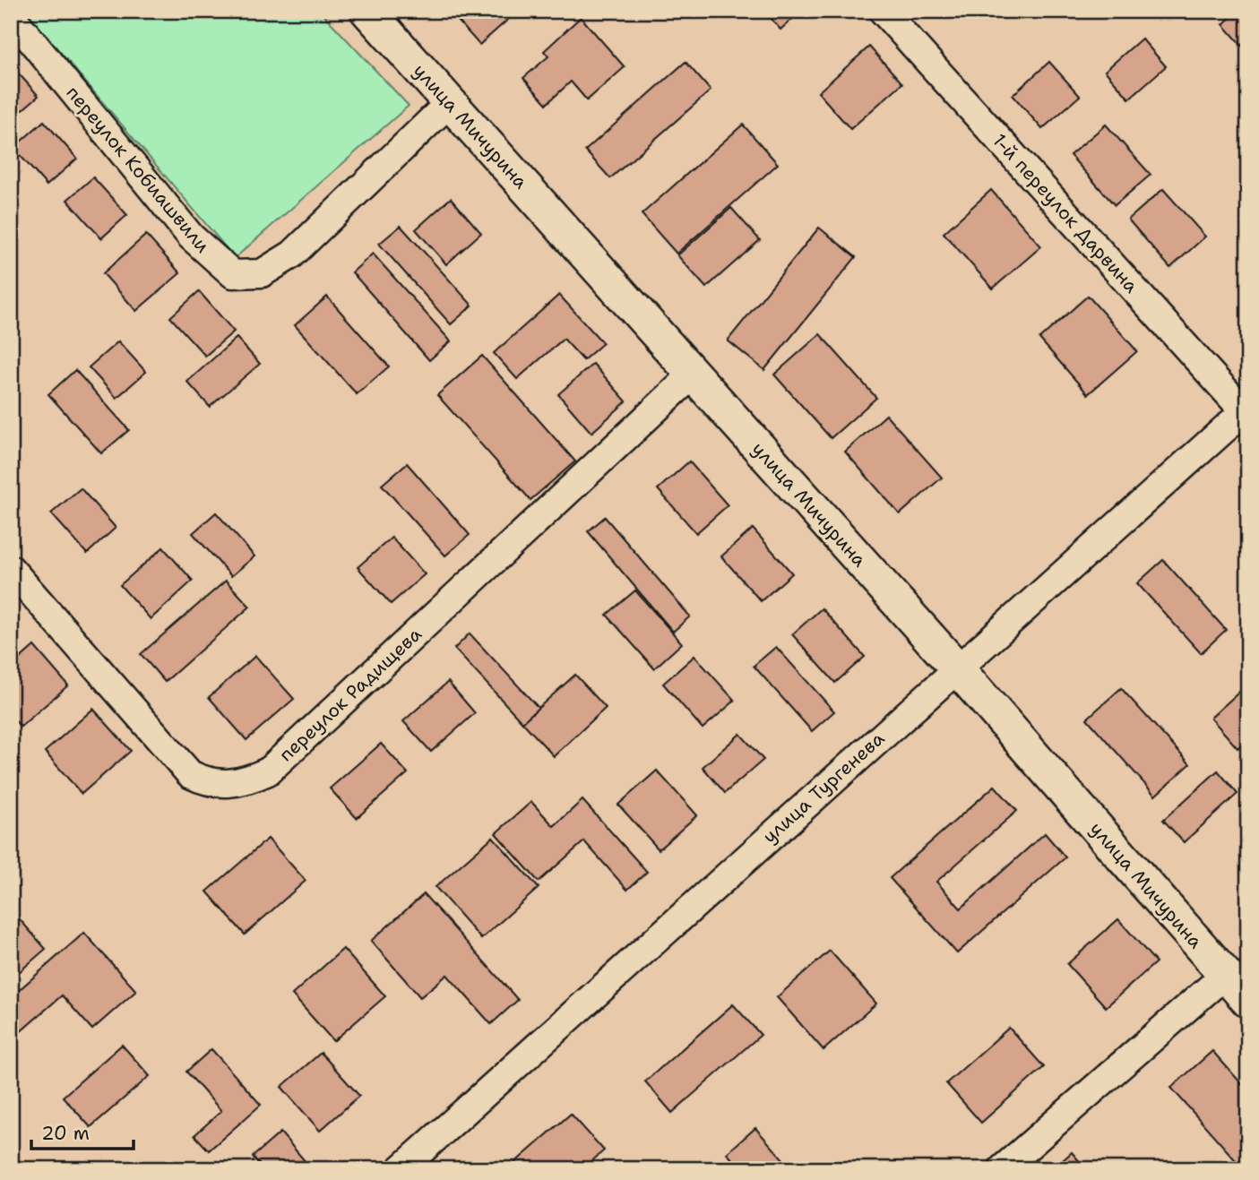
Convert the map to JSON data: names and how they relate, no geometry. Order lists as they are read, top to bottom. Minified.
{"streets":{"street":["улица Мичурина","переулок Кобиашвили","1-й переулок Дарвина","переулок Радищева","улица Тургенева"]},"crossings":[["улица Мичурина","переулок Кобиашвили"],["улица Мичурина","переулок Радищева"],["улица Мичурина","улица Тургенева"],["1-й переулок Дарвина","улица Тургенева"]],"scale_bar":"20 m"}
